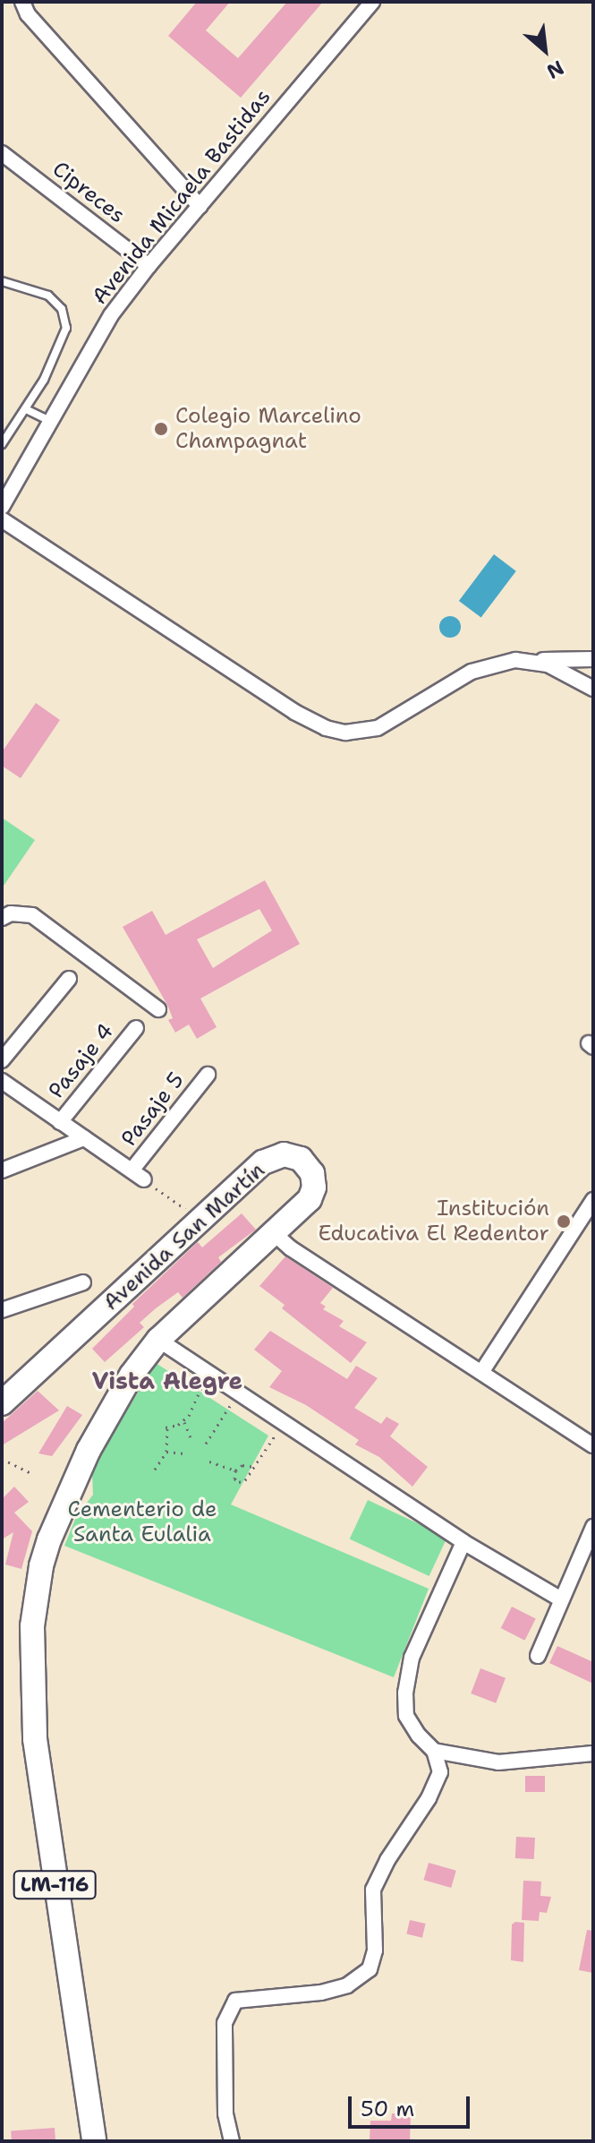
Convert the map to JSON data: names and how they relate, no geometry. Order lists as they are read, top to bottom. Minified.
{"streets":{"main road":["Avenida San Martín","LM-116"],"street":["Cipreces","Avenida Micaela Bastidas","Pasaje 4","Pasaje 5"]},"crossings":[["Cipreces","Avenida Micaela Bastidas"]],"districts":["Vista Alegre"],"parks":["Cementerio de Santa Eulalia"],"places":["Colegio Marcelino Champagnat","Institución Educativa El Redentor"],"scale_bar":"50 m","north":"bottom right"}
